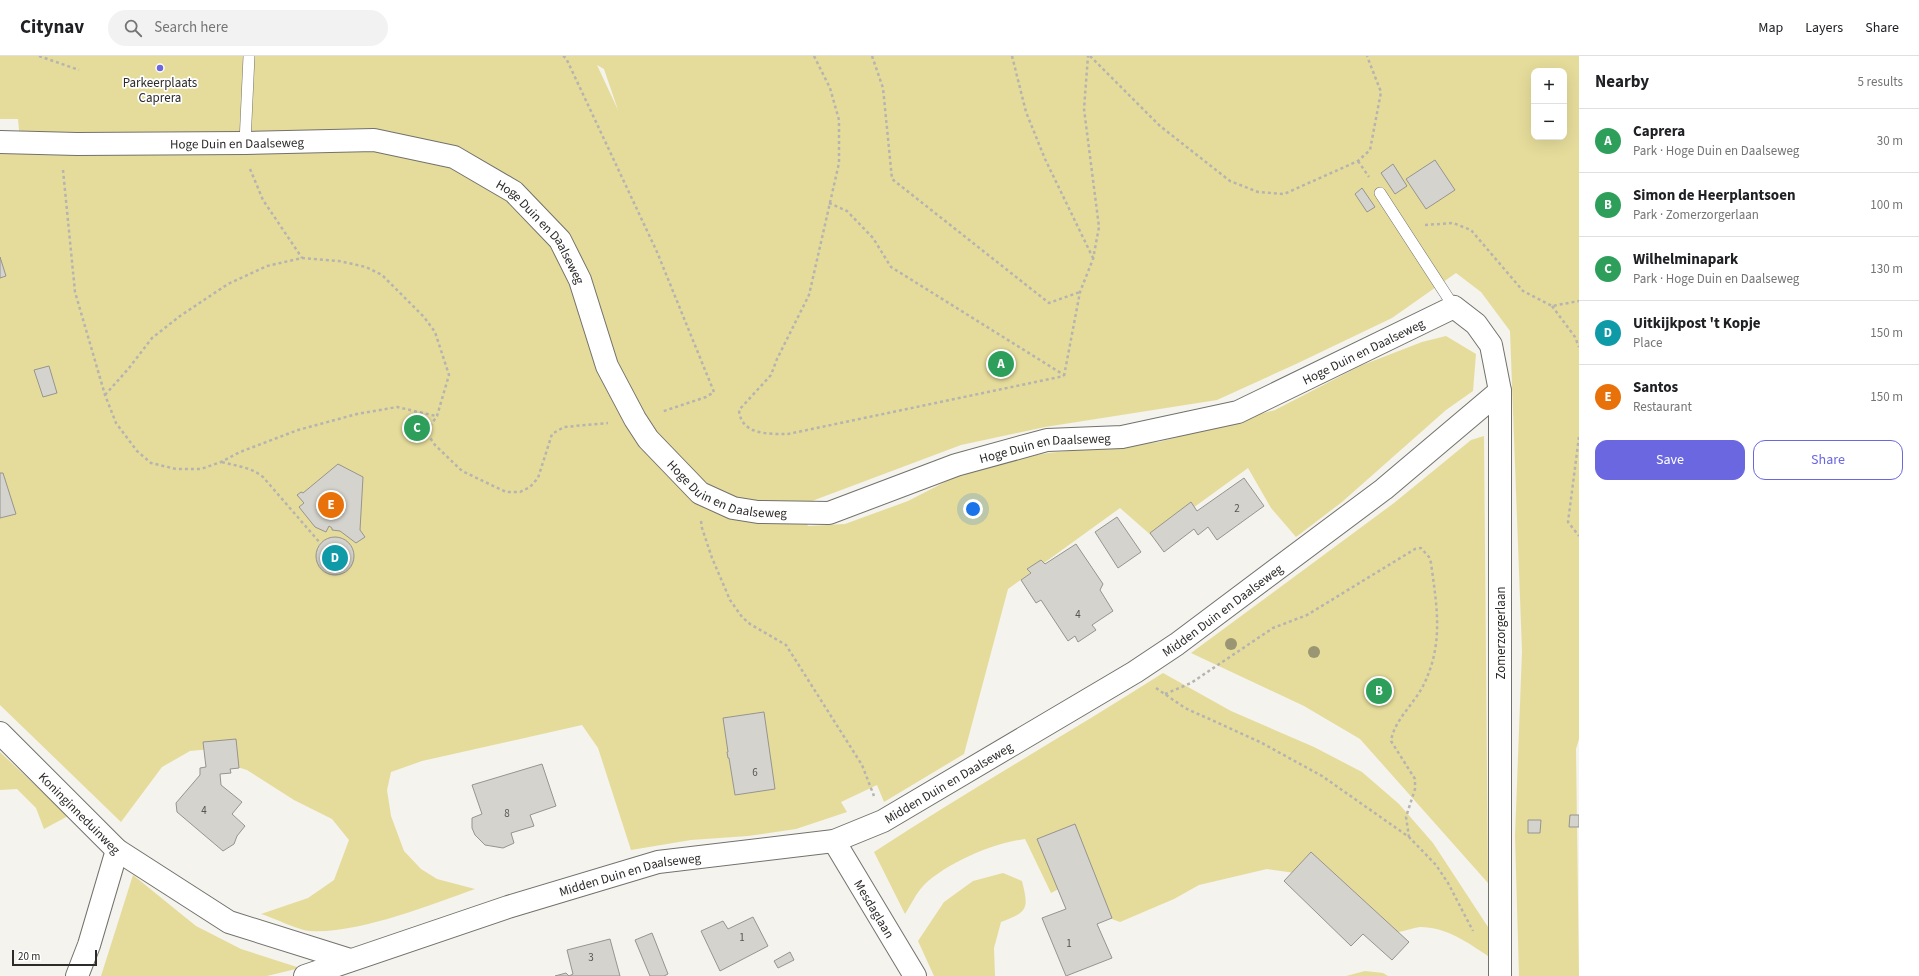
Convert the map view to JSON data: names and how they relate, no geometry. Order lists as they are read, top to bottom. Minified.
{"streets":{"street":["Hoge Duin en Daalseweg","Midden Duin en Daalseweg","Zomerzorgerlaan","Koninginneduinweg","Mesdaglaan"]},"crossings":[["Hoge Duin en Daalseweg","Zomerzorgerlaan"],["Midden Duin en Daalseweg","Zomerzorgerlaan"],["Midden Duin en Daalseweg","Mesdaglaan"]],"places":["Parkeerplaats Caprera"],"house_numbers":["2","4","6","4","8","1","1","3"],"scale_bar":"20 m","page":{"header":"Citynav","search":"Search here","nav":["Map","Layers","Share"],"heading":["Nearby","5 results"],"map_buttons":["+","−"],"list":[{"mark":"A","name":"Caprera","note":"Park · Hoge Duin en Daalseweg","value":"30 m"},{"mark":"B","name":"Simon de Heerplantsoen","note":"Park · Zomerzorgerlaan","value":"100 m"},{"mark":"C","name":"Wilhelminapark","note":"Park · Hoge Duin en Daalseweg","value":"130 m"},{"mark":"D","name":"Uitkijkpost 't Kopje","note":"Place","value":"150 m"},{"mark":"E","name":"Santos","note":"Restaurant","value":"150 m"}],"pins":["A","C","E","D","B"],"buttons":["Save","Share"],"scale":"20 m"}}
